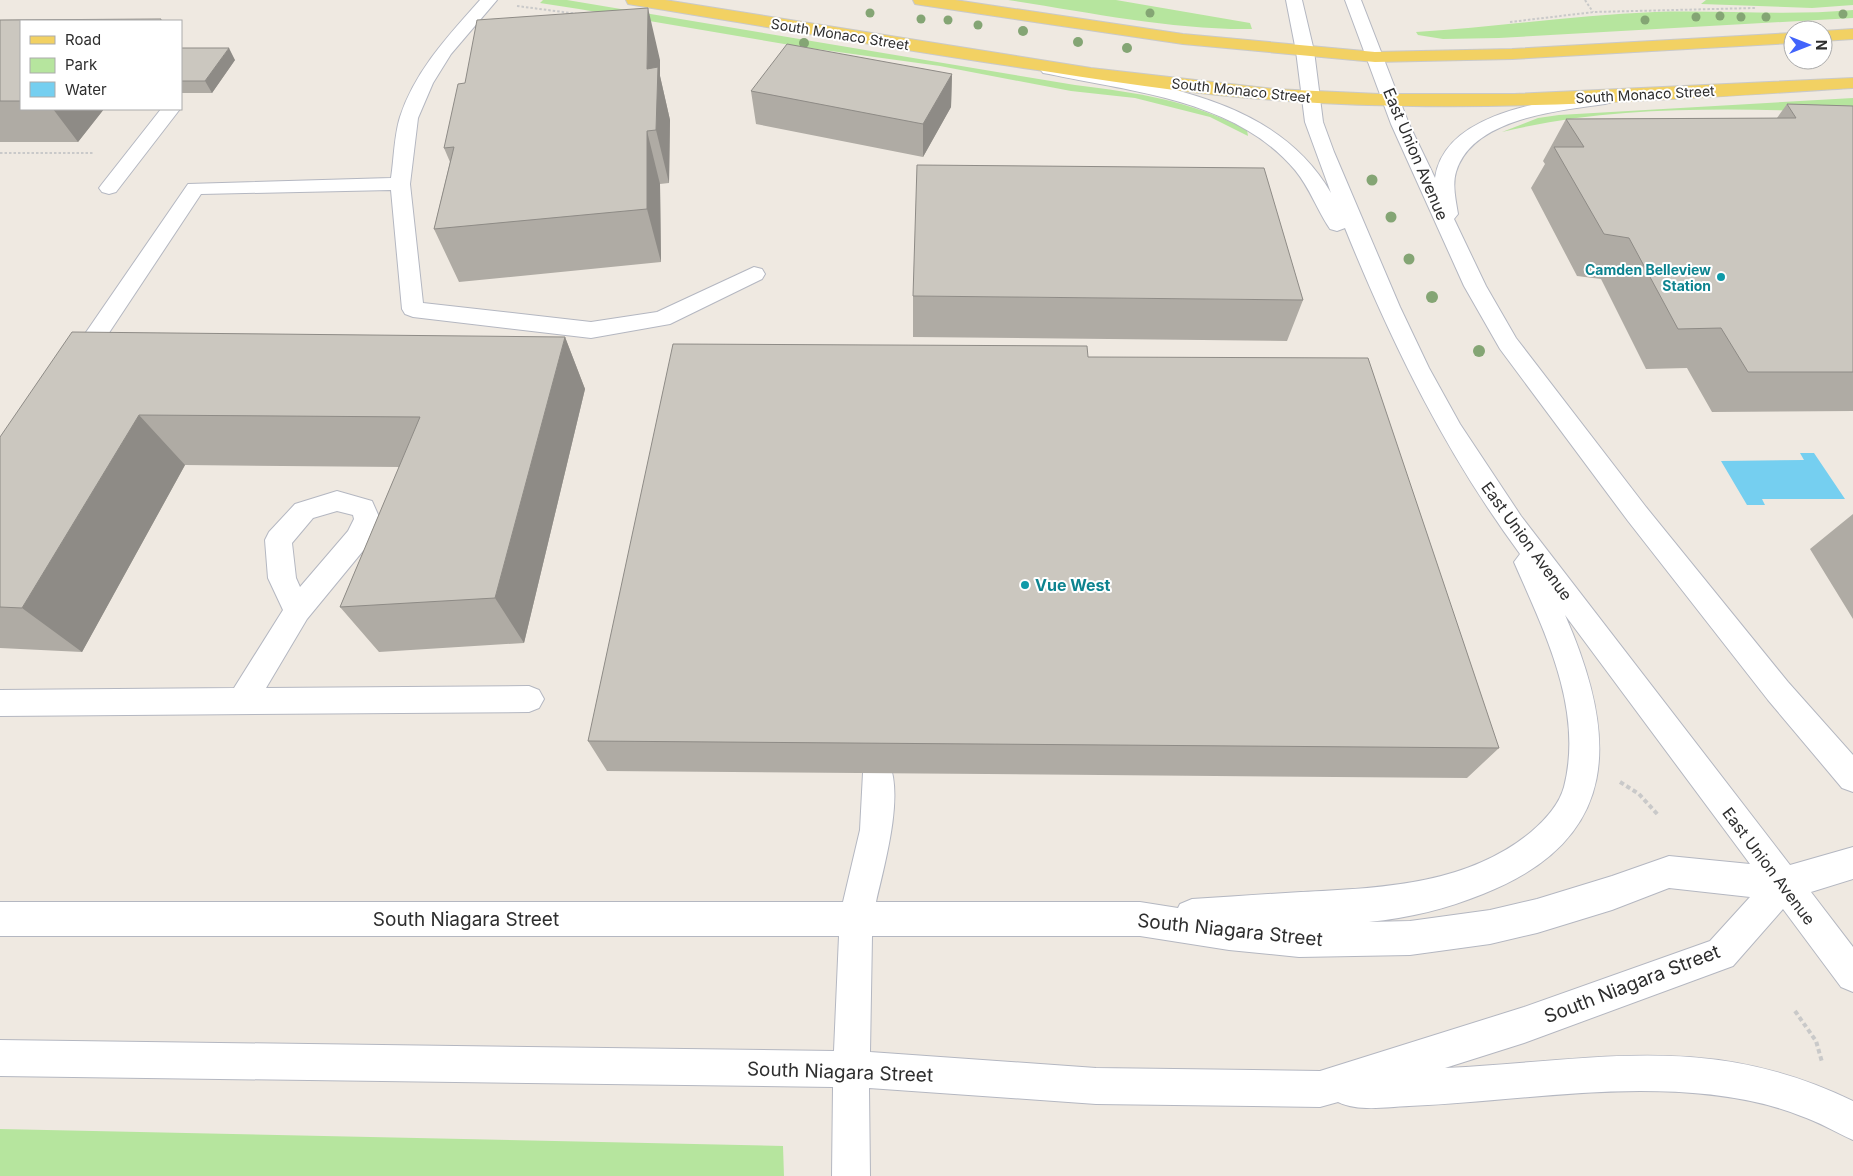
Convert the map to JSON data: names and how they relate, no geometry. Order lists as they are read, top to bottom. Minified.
{"streets":{"main road":["South Monaco Street"],"street":["East Union Avenue","South Niagara Street"]},"crossings":[["South Monaco Street","East Union Avenue"],["East Union Avenue","South Niagara Street"]],"places":["Camden Belleview Station","Vue West"],"legend":["Road","Park","Water"],"north":"right"}
